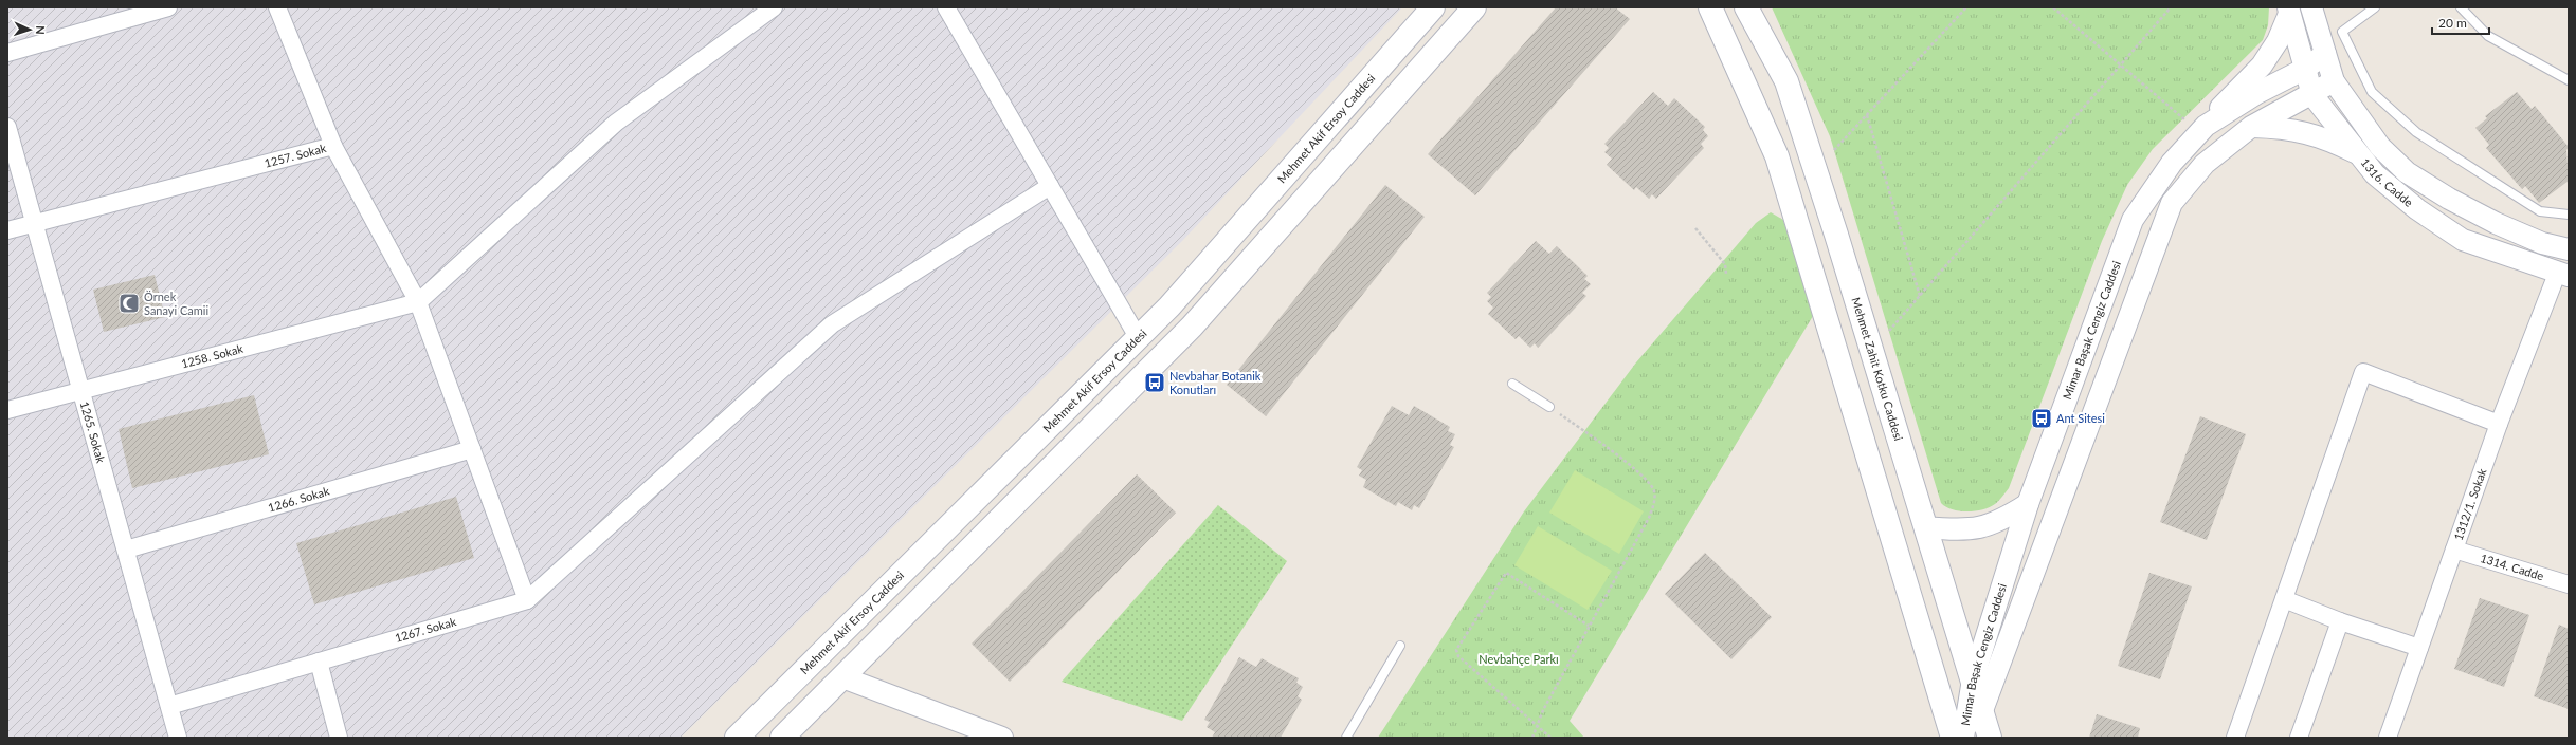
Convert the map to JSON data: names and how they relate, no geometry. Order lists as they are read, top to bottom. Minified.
{"streets":{"main road":["Mehmet Akif Ersoy Caddesi","Mehmet Zahit Kotku Caddesi"],"street":["1257. Sokak","1316. Cadde","Mimar Başak Cengiz Caddesi","1258. Sokak","1265. Sokak","1266. Sokak","1312/1. Sokak","1314. Cadde","1267. Sokak"]},"crossings":[["1257. Sokak","1258. Sokak"],["1257. Sokak","1265. Sokak"],["1257. Sokak","1266. Sokak"],["1316. Cadde","Mimar Başak Cengiz Caddesi"],["1316. Cadde","1312/1. Sokak"],["Mimar Başak Cengiz Caddesi","Mehmet Zahit Kotku Caddesi"],["1258. Sokak","1265. Sokak"],["1265. Sokak","1266. Sokak"],["1265. Sokak","1267. Sokak"],["1312/1. Sokak","1314. Cadde"]],"parks":["Nevbahçe Parkı"],"places":{"mosque":["Örnek Sanayi Camii"],"bus stop":["Nevbahar Botanik Konutları","Ant Sitesi"]},"scale_bar":"20 m","north":"right"}
